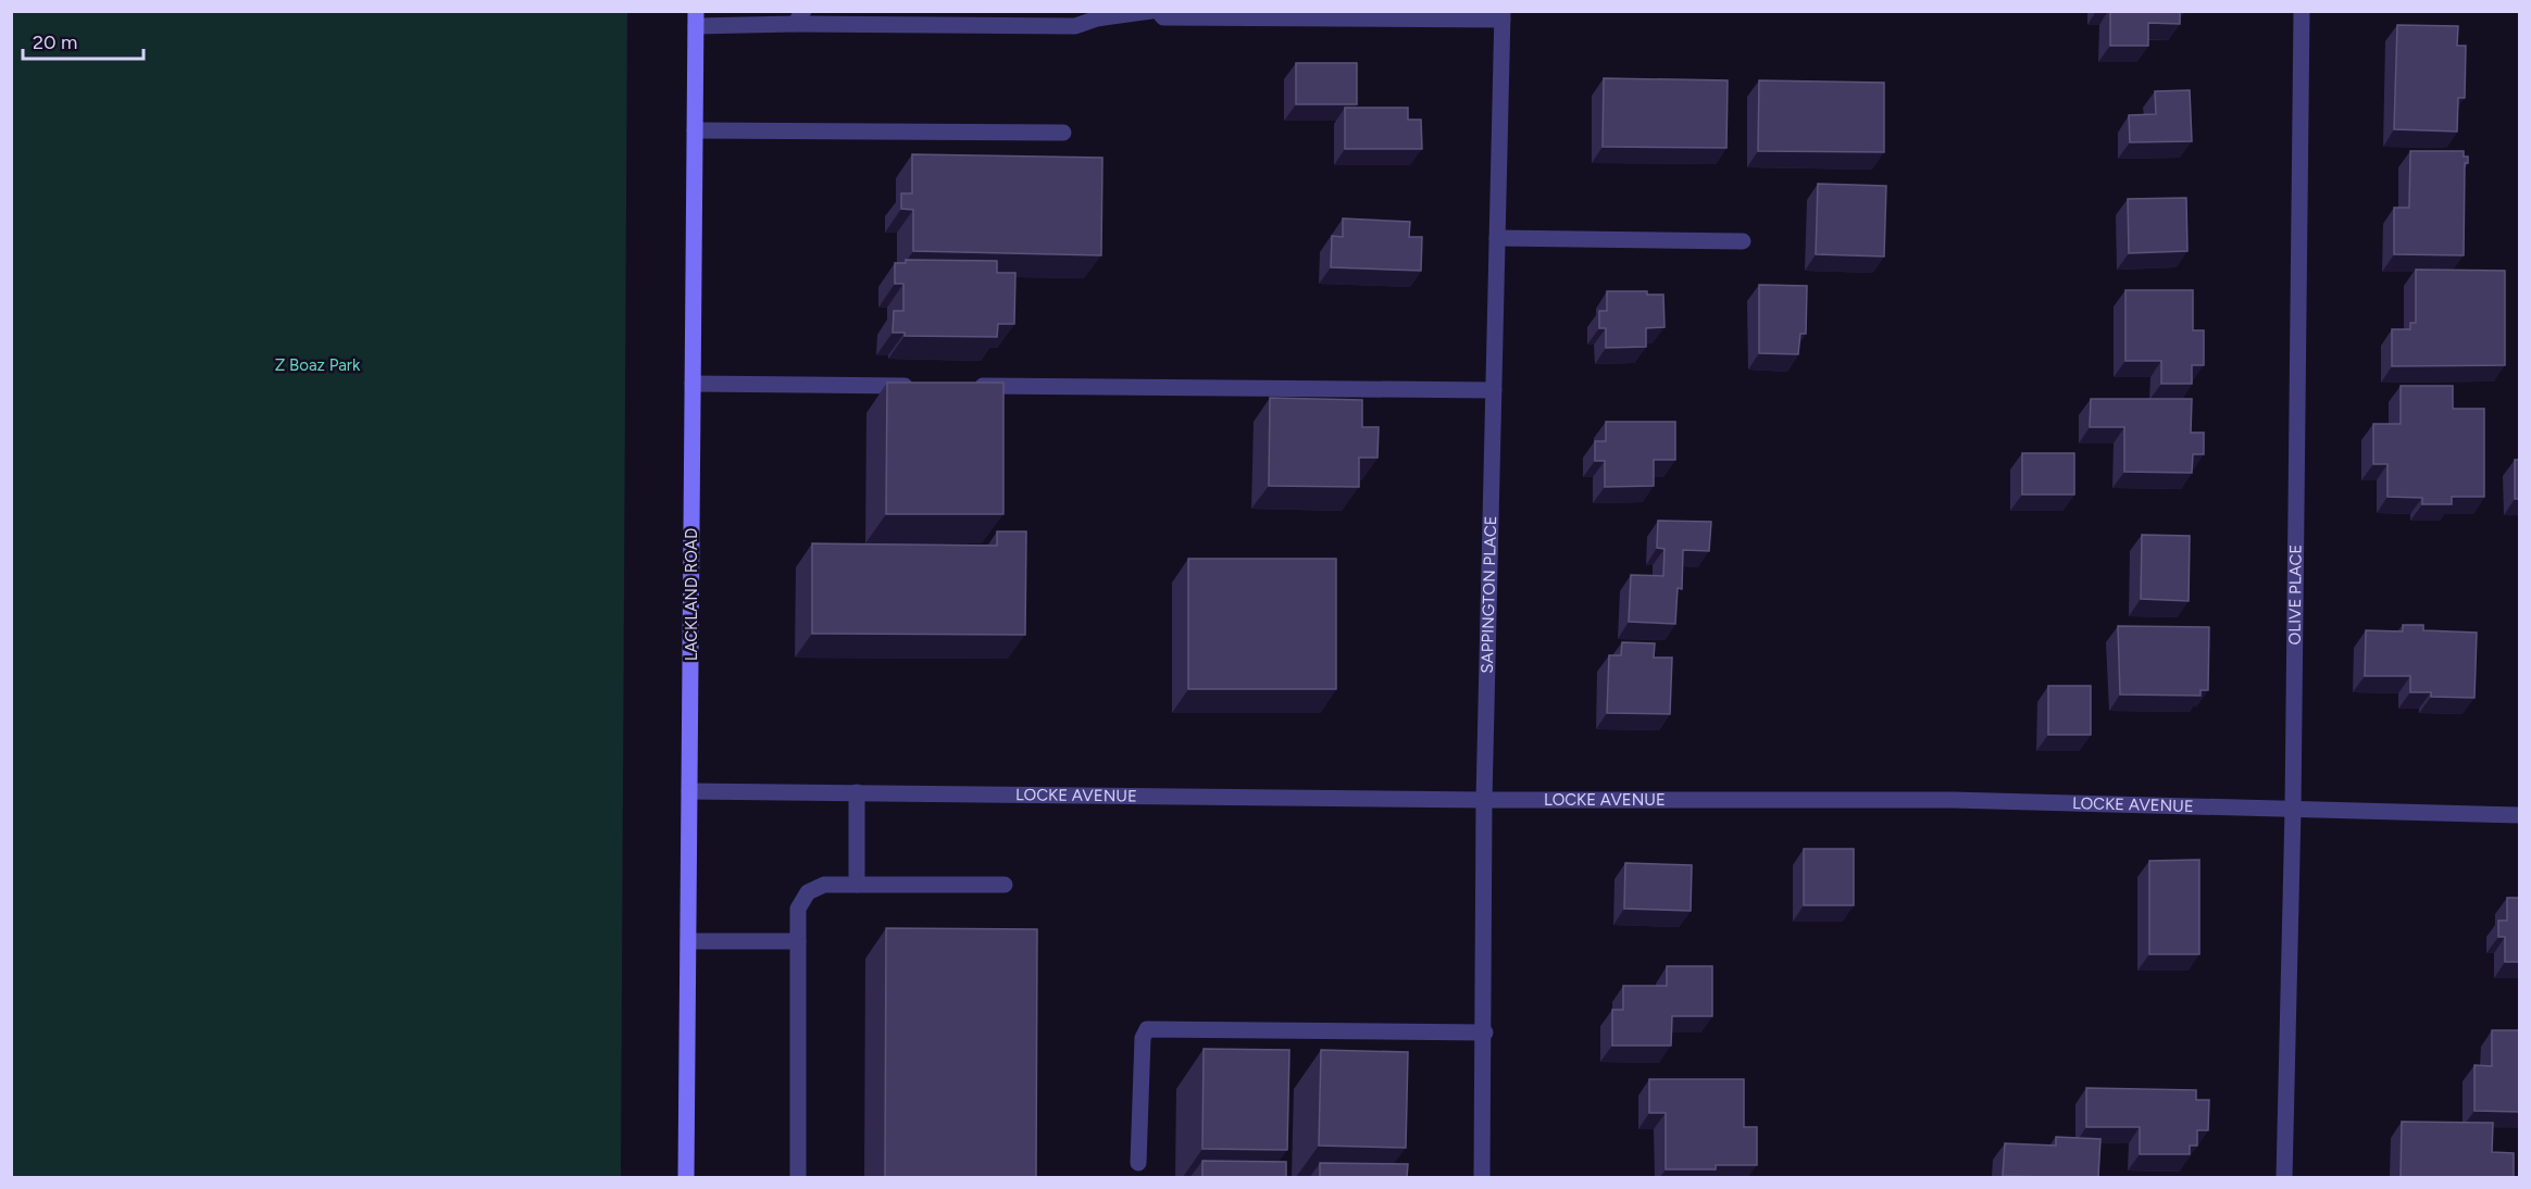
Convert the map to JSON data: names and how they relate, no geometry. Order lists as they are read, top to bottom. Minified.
{"streets":{"street":["LACKLAND ROAD","SAPPINGTON PLACE","OLIVE PLACE","LOCKE AVENUE"]},"crossings":[["LACKLAND ROAD","LOCKE AVENUE"],["SAPPINGTON PLACE","LOCKE AVENUE"],["OLIVE PLACE","LOCKE AVENUE"]],"parks":["Z Boaz Park"],"scale_bar":"20 m"}
